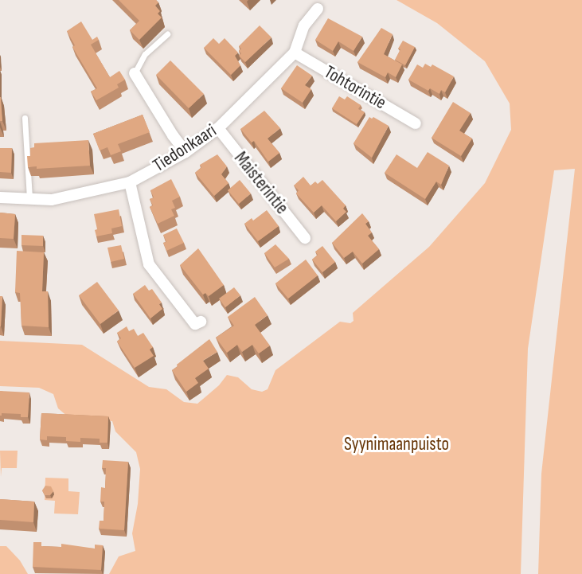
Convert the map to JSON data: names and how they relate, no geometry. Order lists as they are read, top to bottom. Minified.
{"streets":{"street":["Tohtorintie","Tiedonkaari","Maisterintie"]},"crossings":[["Tohtorintie","Tiedonkaari"],["Tiedonkaari","Maisterintie"]],"parks":["Syynimaanpuisto"]}
